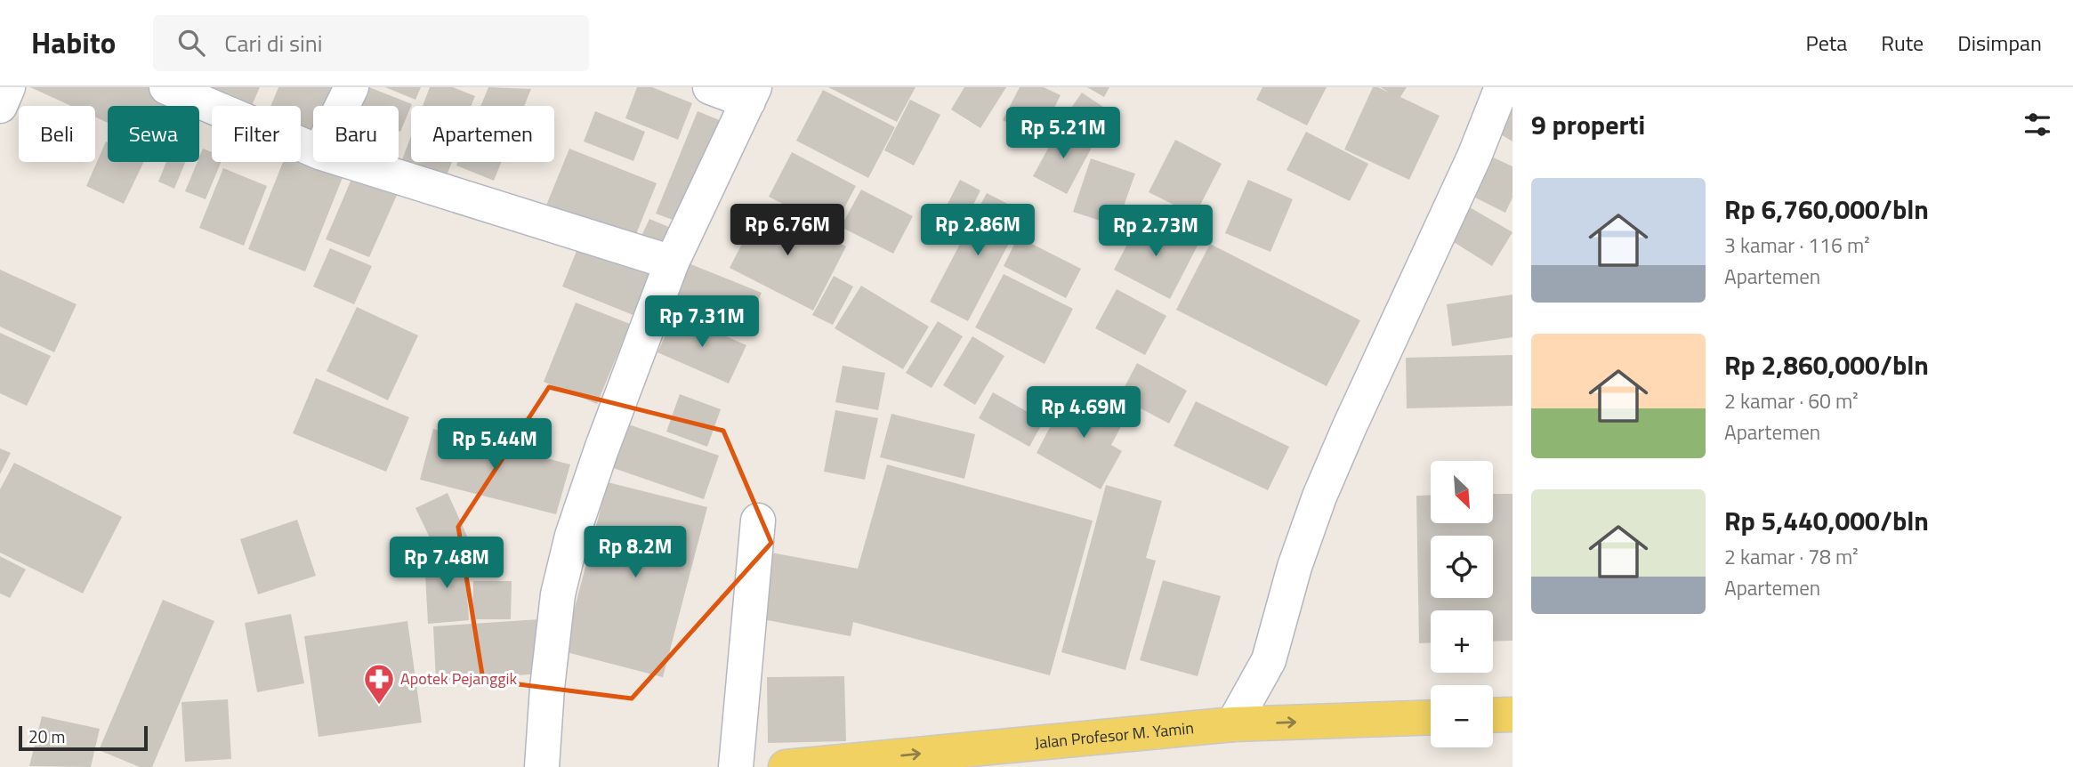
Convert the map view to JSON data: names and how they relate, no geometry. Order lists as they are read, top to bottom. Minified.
{"streets":{"main road":["Jalan Profesor M. Yamin"]},"one_way":["Jalan Profesor M. Yamin"],"places":{"pharmacy":["Apotek Pejanggik"]},"scale_bar":"20 m","north":"bottom right","page":{"header":"Habito","search":"Cari di sini","nav":["Peta","Rute","Disimpan"],"heading":"9 properti","chip":["Beli","Sewa","Filter","Baru","Apartemen"],"price":["Rp 5.21M","Rp 6.76M","Rp 2.86M","Rp 2.73M","Rp 7.31M","Rp 4.69M","Rp 5.44M","Rp 8.2M","Rp 7.48M"],"list":[{"name":"Rp 6,760,000/bln","note":"3 kamar · 116 m² · Apartemen"},{"name":"Rp 2,860,000/bln","note":"2 kamar · 60 m² · Apartemen"},{"name":"Rp 5,440,000/bln","note":"2 kamar · 78 m² · Apartemen"}],"map_buttons":["+","−"],"scale":"20 m"}}
